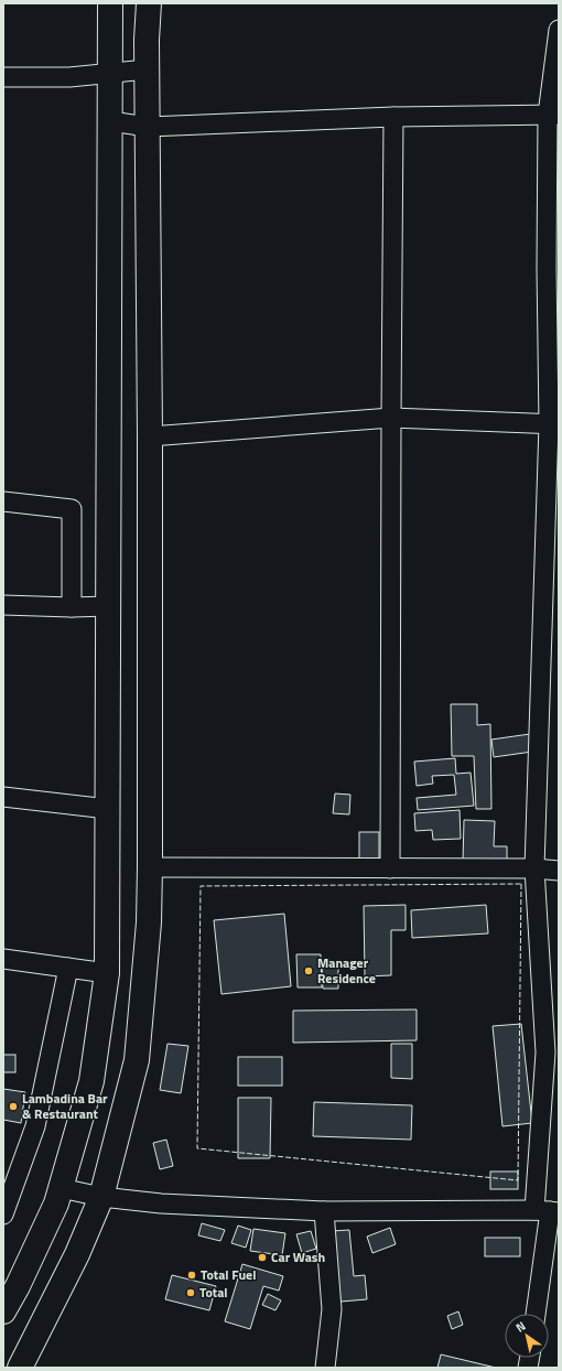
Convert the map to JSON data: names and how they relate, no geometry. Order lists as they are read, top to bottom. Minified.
{"places":["Manager Residence","Lambadina Bar & Restaurant","Car Wash","Total Fuel","Total"],"north":"top left"}
